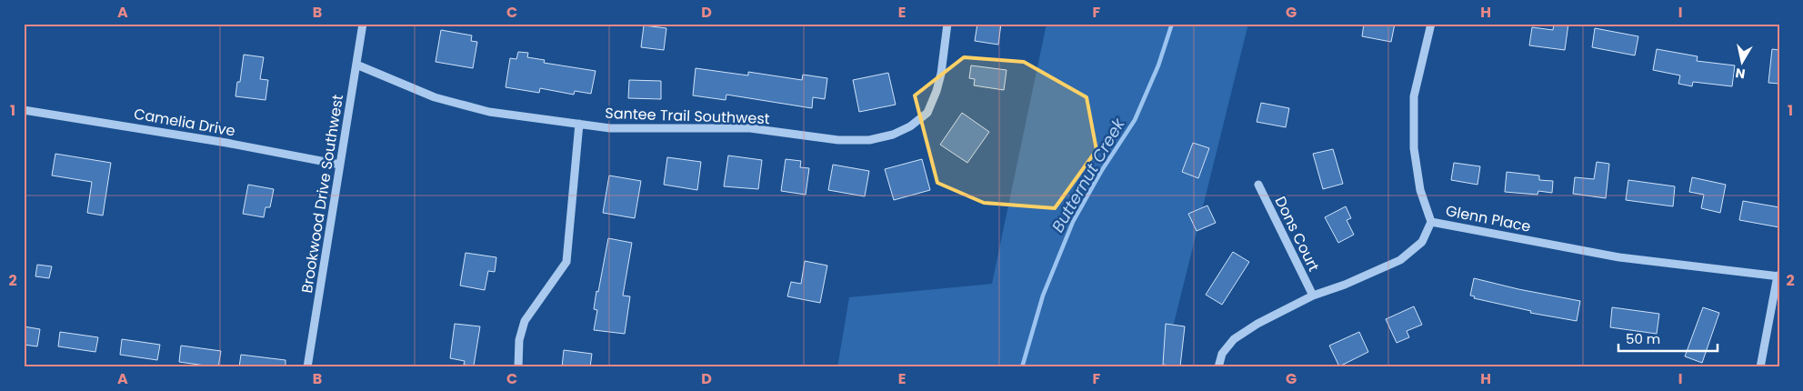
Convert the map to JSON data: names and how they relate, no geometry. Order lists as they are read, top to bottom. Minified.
{"streets":{"street":["Santee Trail Southwest","Camelia Drive","Brookwood Drive Southwest","Glenn Place","Dons Court"]},"crossings":[["Santee Trail Southwest","Brookwood Drive Southwest"],["Camelia Drive","Brookwood Drive Southwest"],["Glenn Place","Dons Court"]],"water":["Butternut Creek"],"scale_bar":"50 m","north":"bottom","grid":{"columns":["A","B","C","D","E","F","G","H","I"],"rows":["1","2"]}}
